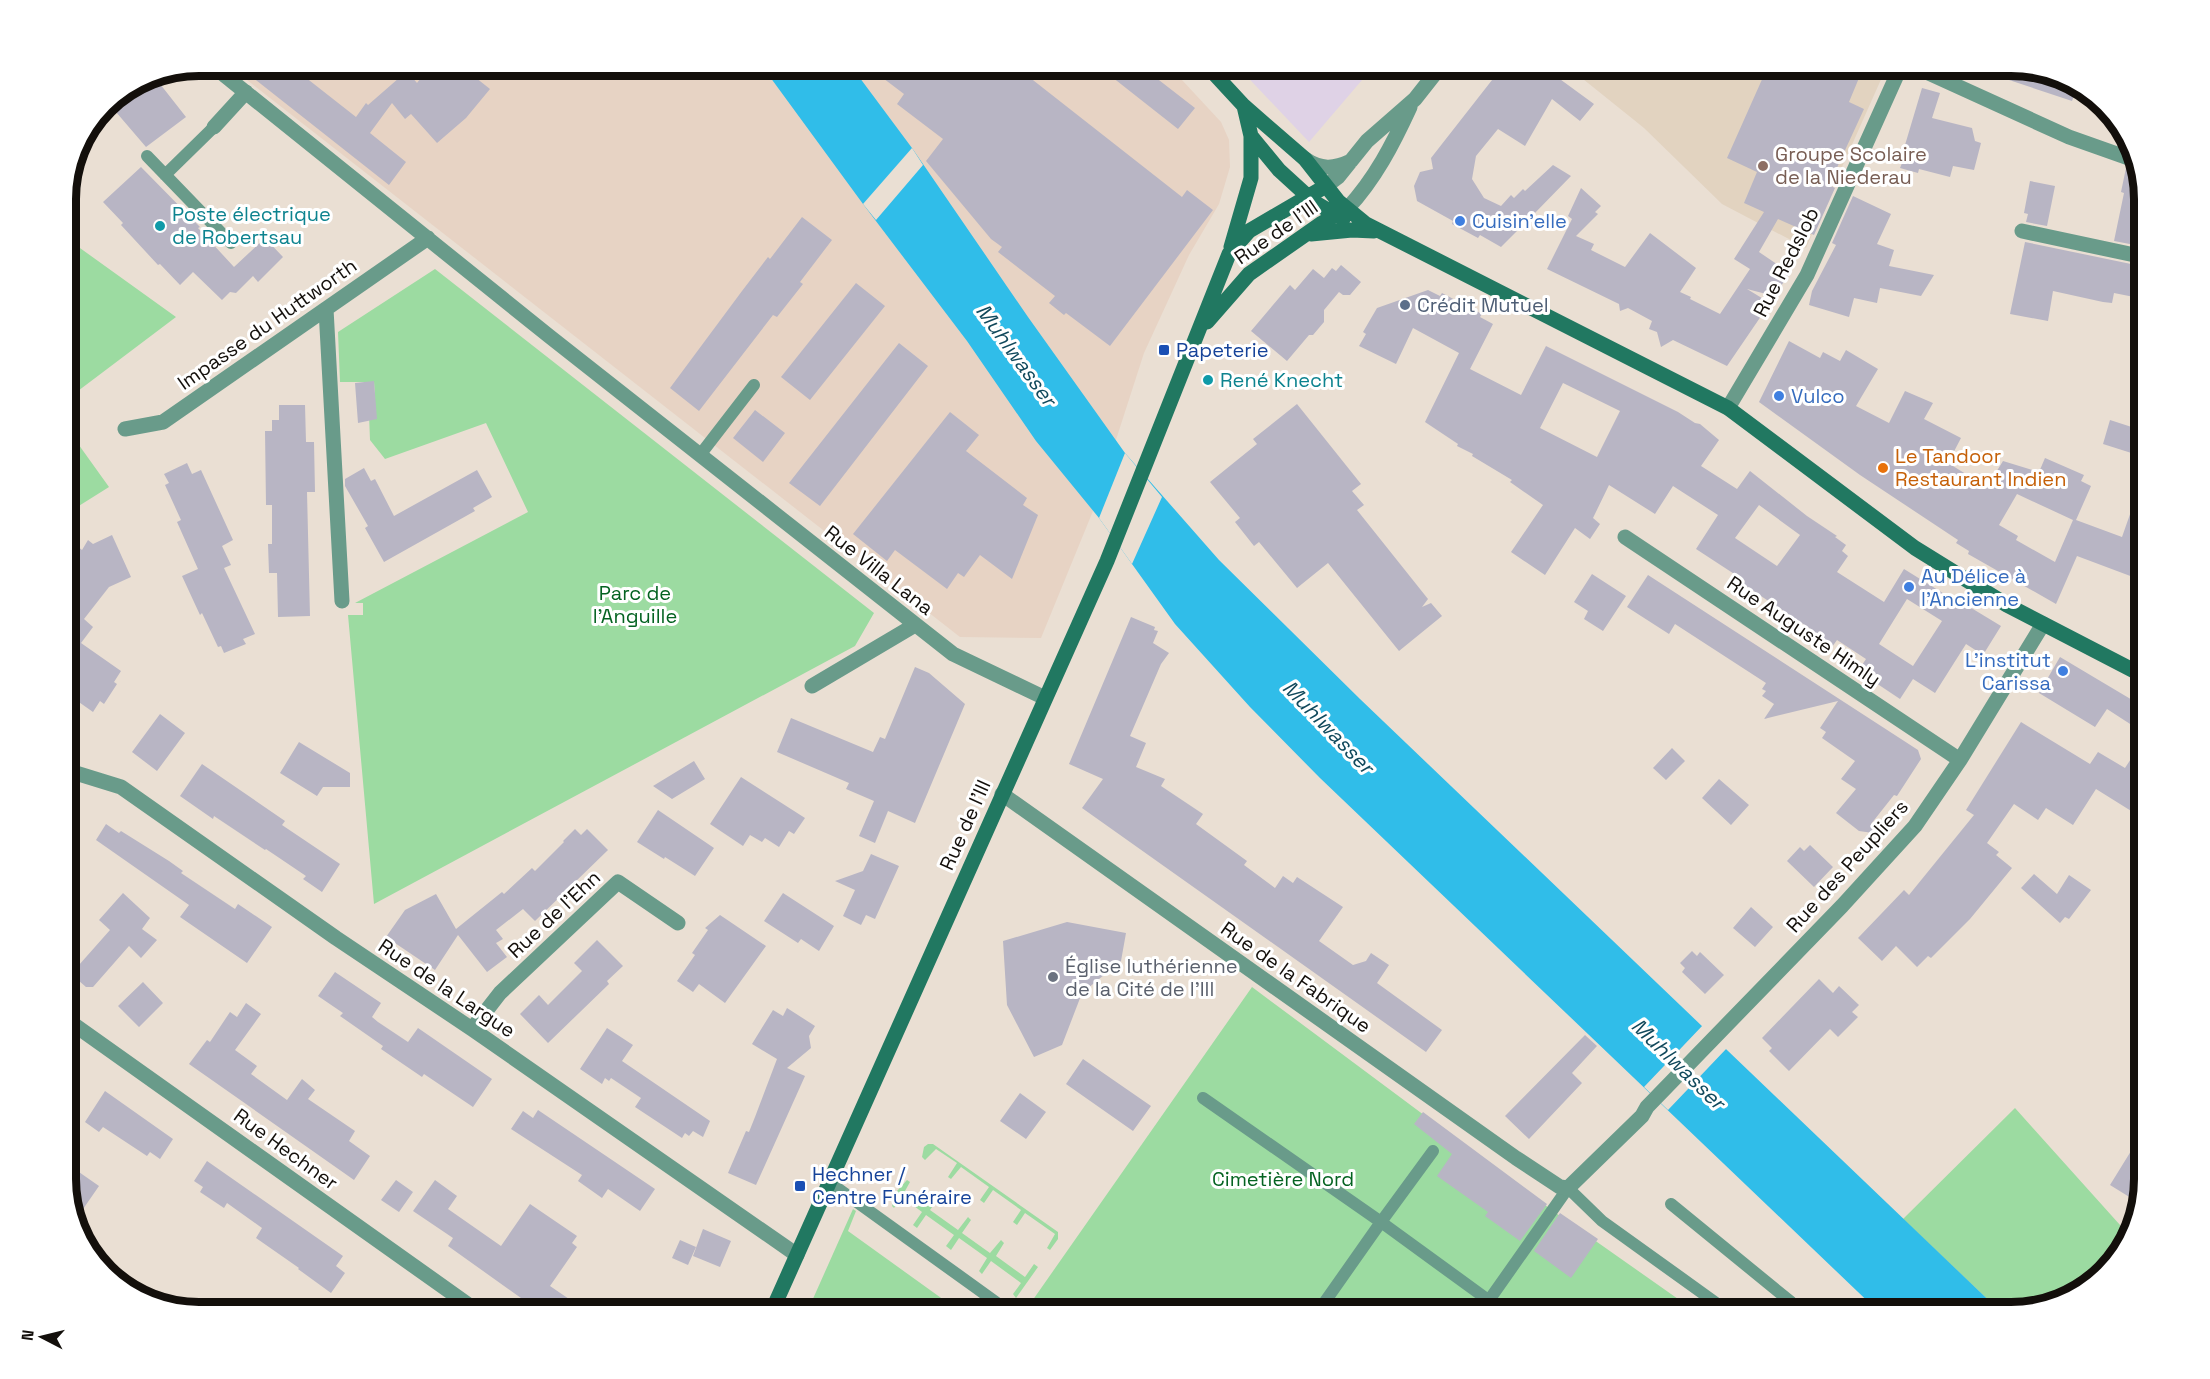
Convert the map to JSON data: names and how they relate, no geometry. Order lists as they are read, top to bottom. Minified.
{"streets":{"main road":["Rue de l'Ill"],"street":["Rue Redslob","Impasse du Huttworth","Rue Villa Lana","Rue Auguste Himly","Rue des Peupliers","Rue de l'Ehn","Rue de la Fabrique","Rue de la Largue","Rue Hechner"]},"crossings":[["Rue de l'Ill","Rue Villa Lana"],["Rue de l'Ill","Rue de la Fabrique"],["Rue de l'Ill","Rue de la Largue"],["Impasse du Huttworth","Rue Villa Lana"],["Rue Auguste Himly","Rue des Peupliers"],["Rue des Peupliers","Rue de la Fabrique"],["Rue de l'Ehn","Rue de la Largue"]],"water":["Muhlwasser"],"parks":["Parc de l'Anguille","Cimetière Nord"],"places":{"other":["Groupe Scolaire de la Niederau","Cuisin'elle","Poste électrique de Robertsau","Crédit Mutuel","René Knecht","Vulco","Le Tandoor Restaurant Indien","Au Délice à l'Ancienne","L'institut Carissa","Église luthérienne de la Cité de l'Ill"],"transit":["Papeterie","Hechner / Centre Funéraire"]},"north":"left"}
